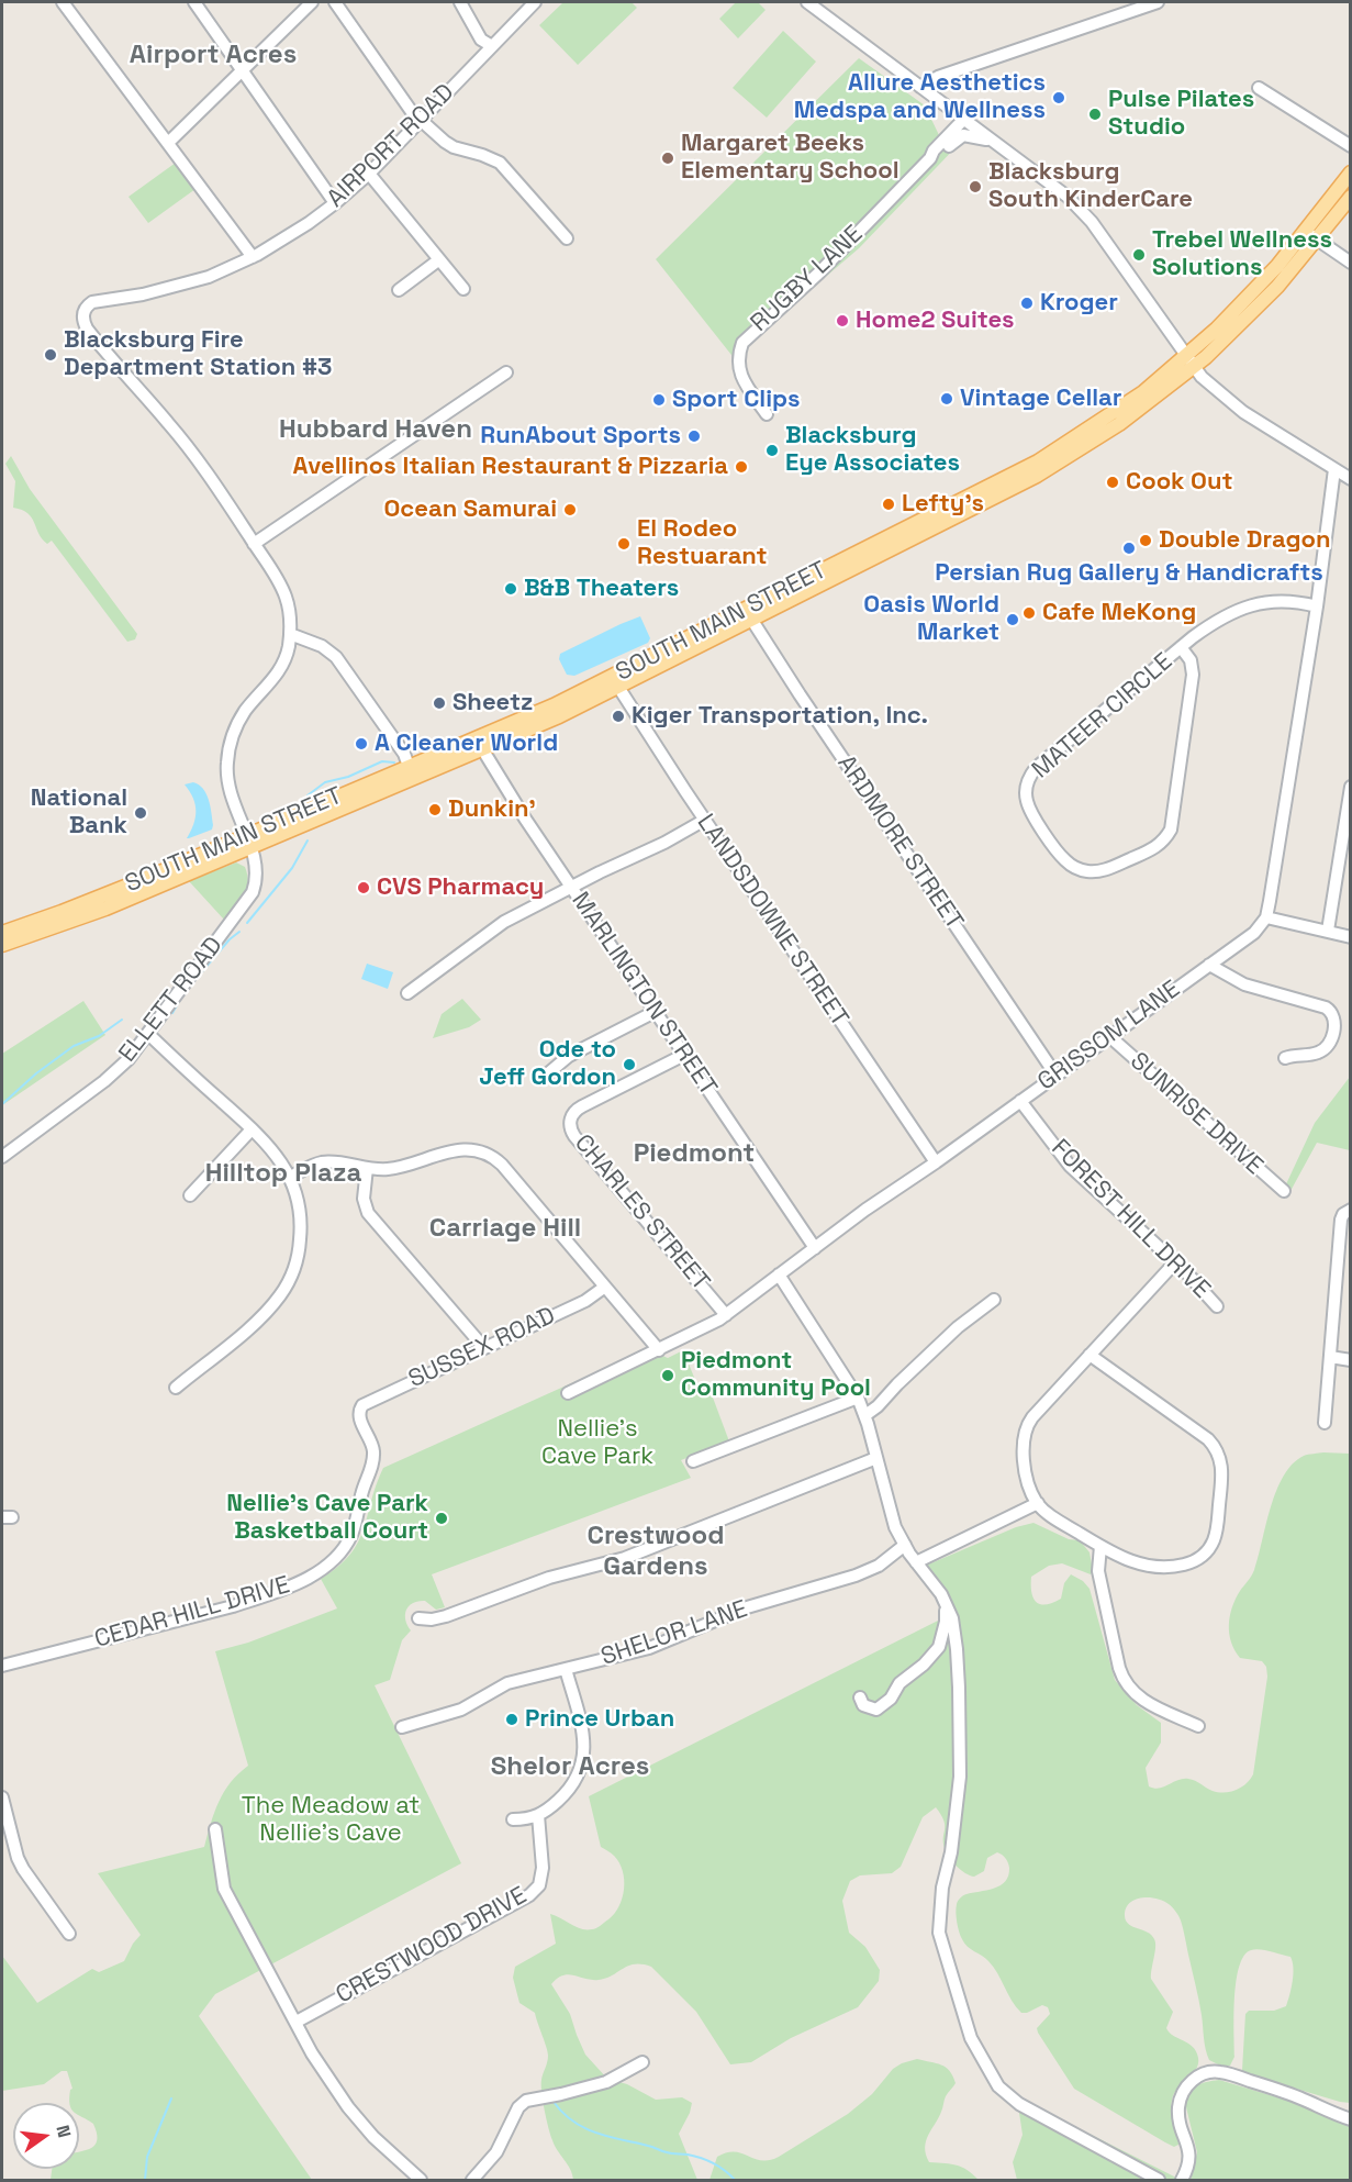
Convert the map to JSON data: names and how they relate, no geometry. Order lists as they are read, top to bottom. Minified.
{"streets":{"main road":["SOUTH MAIN STREET"],"street":["AIRPORT ROAD","RUGBY LANE","MATEER CIRCLE","ARDMORE STREET","LANDSDOWNE STREET","MARLINGTON STREET","ELLETT ROAD","GRISSOM LANE","SUNRISE DRIVE","CHARLES STREET","FOREST HILL DRIVE","SUSSEX ROAD","CEDAR HILL DRIVE","SHELOR LANE","CRESTWOOD DRIVE"]},"crossings":[["AIRPORT ROAD","ELLETT ROAD"],["SOUTH MAIN STREET","ARDMORE STREET"],["SOUTH MAIN STREET","LANDSDOWNE STREET"],["SOUTH MAIN STREET","MARLINGTON STREET"],["SOUTH MAIN STREET","ELLETT ROAD"],["ARDMORE STREET","GRISSOM LANE"],["LANDSDOWNE STREET","GRISSOM LANE"],["MARLINGTON STREET","GRISSOM LANE"],["MARLINGTON STREET","CHARLES STREET"],["GRISSOM LANE","SUNRISE DRIVE"],["GRISSOM LANE","CHARLES STREET"],["GRISSOM LANE","FOREST HILL DRIVE"],["SUSSEX ROAD","CEDAR HILL DRIVE"]],"districts":["Airport Acres","Hubbard Haven","Piedmont","Hilltop Plaza","Carriage Hill","Crestwood Gardens","Shelor Acres"],"parks":["Nellie's Cave Park","The Meadow at Nellie's Cave"],"places":["Allure Aesthetics Medspa and Wellness","Pulse Pilates Studio","Margaret Beeks Elementary School","Blacksburg South KinderCare","Trebel Wellness Solutions","Kroger","Home2 Suites","Blacksburg Fire Department Station #3","Vintage Cellar","Sport Clips","RunAbout Sports","Blacksburg Eye Associates","Avellinos Italian Restaurant & Pizzaria","Cook Out","Lefty's","Ocean Samurai","Double Dragon","El Rodeo Restuarant","Persian Rug Gallery & Handicrafts","B&B Theaters","Cafe MeKong","Oasis World Market","Sheetz","Kiger Transportation, Inc.","A Cleaner World","Dunkin'","National Bank","CVS Pharmacy","Ode to Jeff Gordon","Piedmont Community Pool","Nellie's Cave Park Basketball Court","Prince Urban"],"north":"right"}
